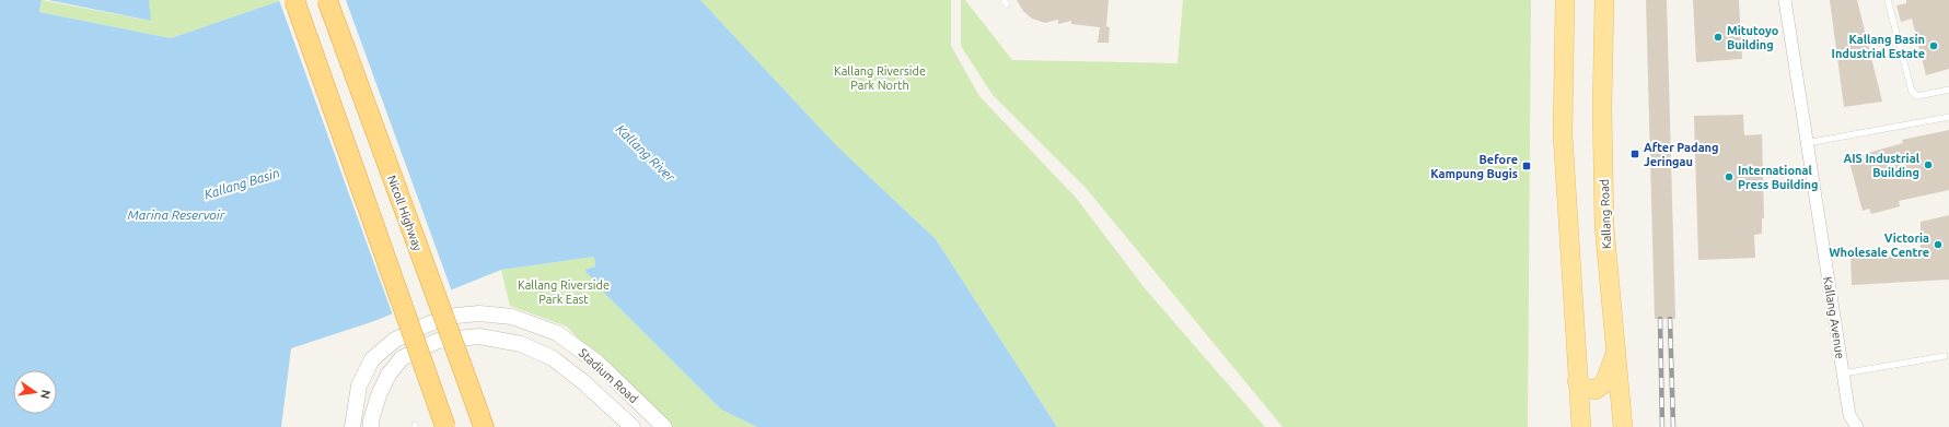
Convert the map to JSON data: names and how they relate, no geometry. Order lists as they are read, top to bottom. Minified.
{"streets":{"highway":["Nicoll Highway"],"main road":["Kallang Road"],"street":["Kallang Avenue","Stadium Road"]},"water":["Kallang River","Kallang Basin","Marina Reservoir"],"parks":["Kallang Riverside Park North","Kallang Riverside Park East"],"places":{"other":["Mitutoyo Building","Kallang Basin Industrial Estate","AIS Industrial Building","International Press Building","Victoria Wholesale Centre"],"transit":["After Padang Jeringau","Before Kampung Bugis"]},"north":"right"}
